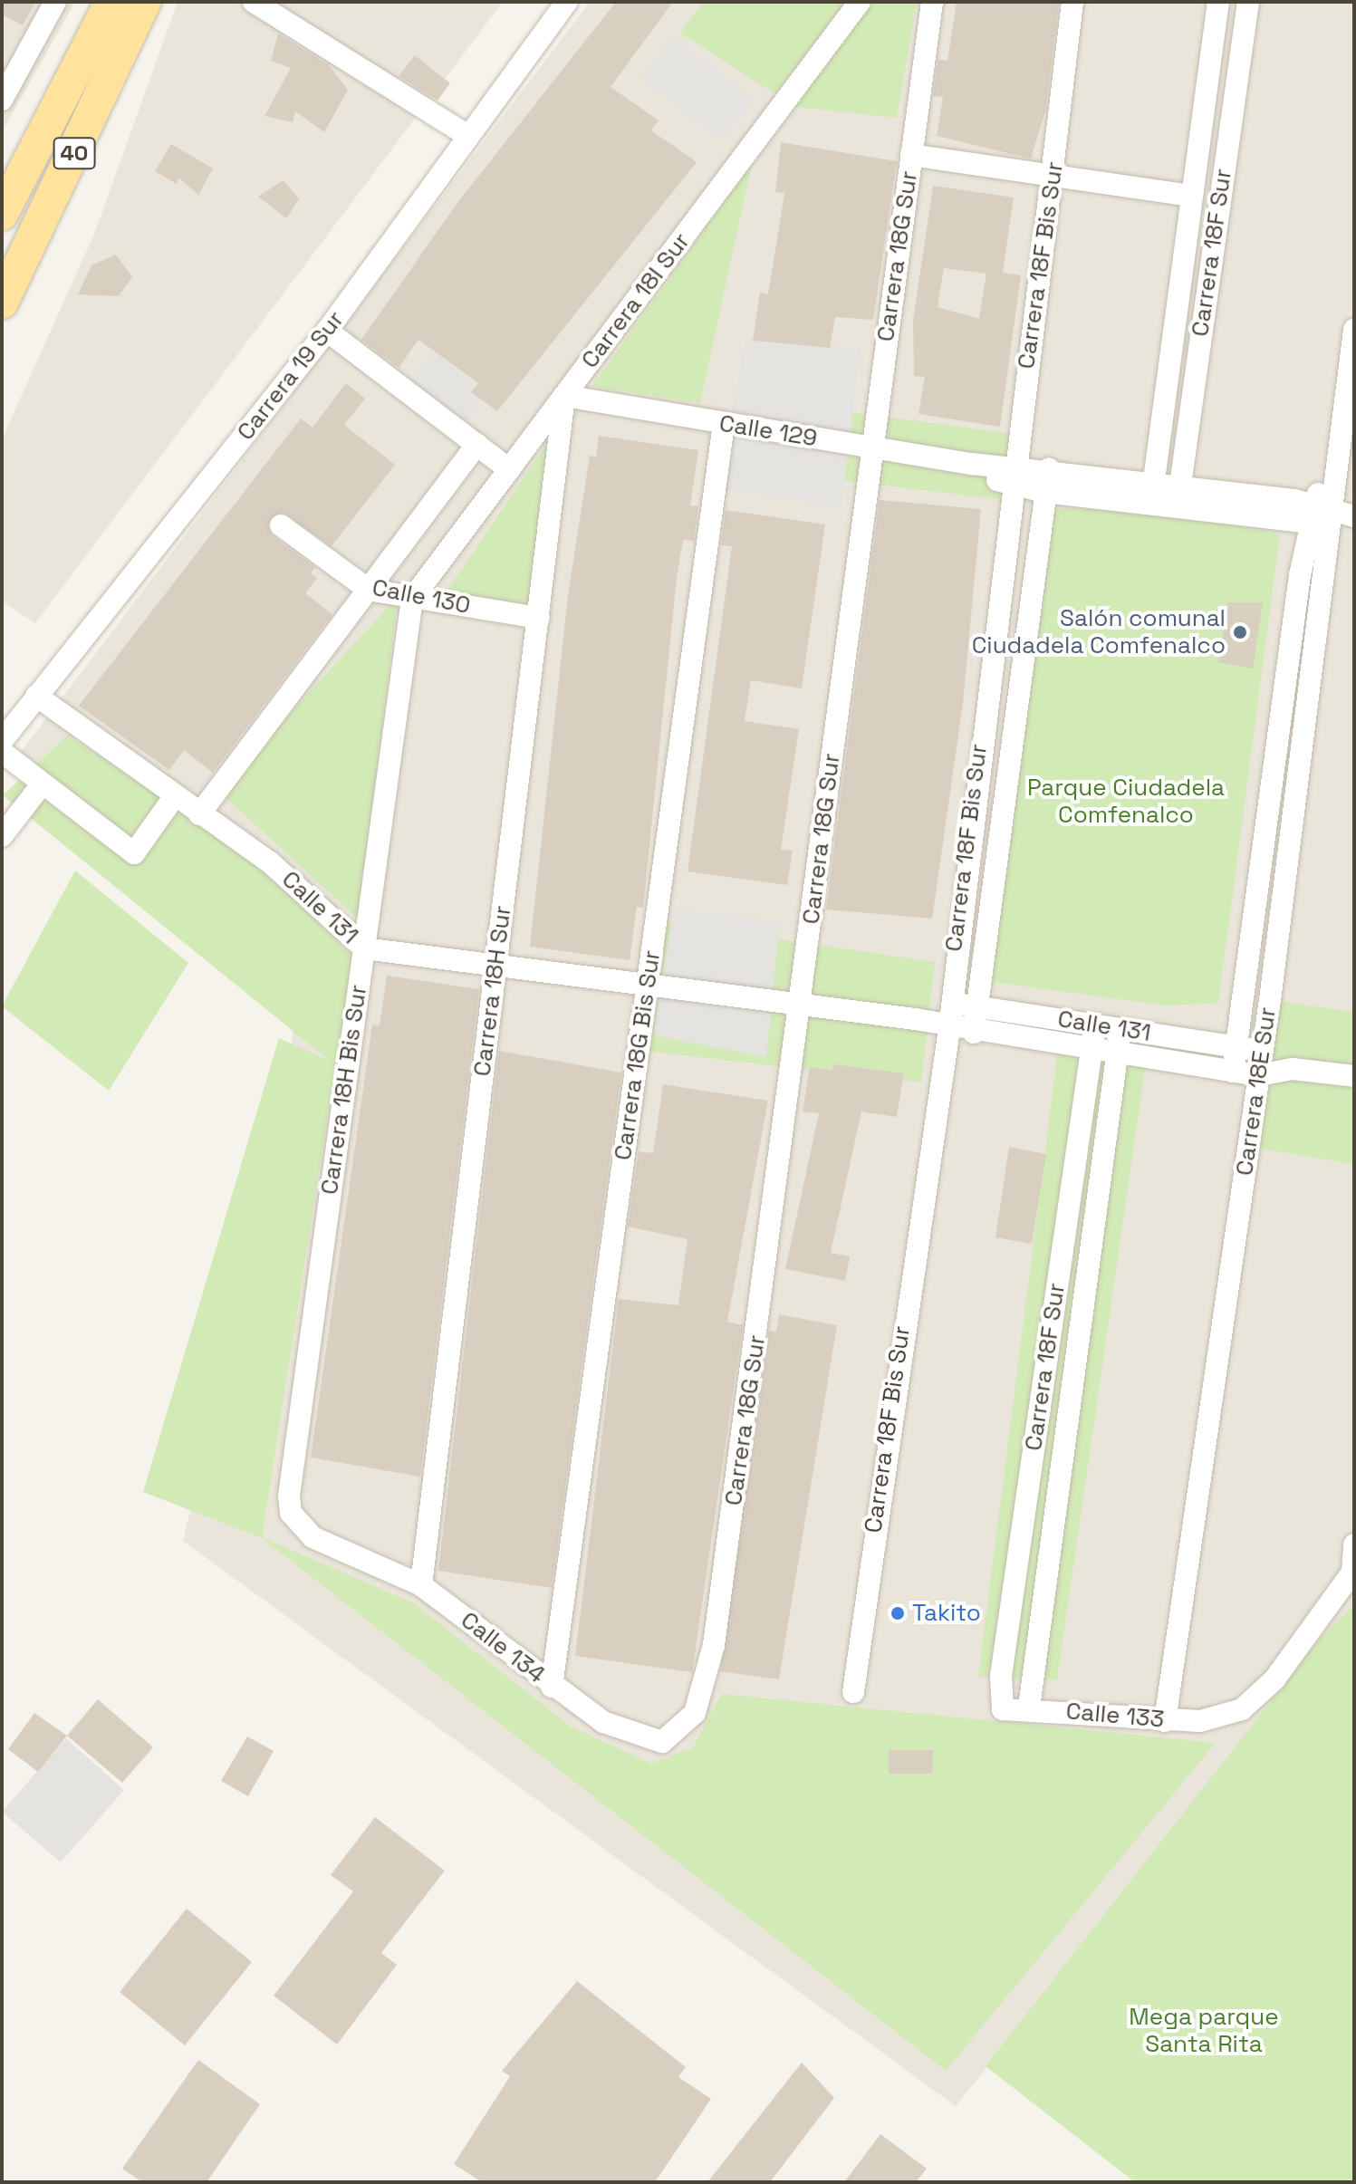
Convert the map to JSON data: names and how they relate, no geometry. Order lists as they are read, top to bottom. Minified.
{"streets":{"main road":["40"],"street":["Carrera 18F Sur","Carrera 18G Sur","Carrera 18F Bis Sur","Carrera 18I Sur","Carrera 19 Sur","Calle 129","Calle 130","Calle 131","Carrera 18H Sur","Carrera 18G Bis Sur","Carrera 18H Bis Sur","Carrera 18E Sur","Calle 134","Calle 133"]},"crossings":[["Carrera 18F Sur","Calle 129"],["Carrera 18F Sur","Calle 131"],["Carrera 18F Sur","Calle 133"],["Carrera 18G Sur","Calle 129"],["Carrera 18G Sur","Calle 131"],["Carrera 18G Sur","Calle 134"],["Carrera 18F Bis Sur","Calle 129"],["Carrera 18F Bis Sur","Calle 131"],["Carrera 18I Sur","Calle 129"],["Carrera 18I Sur","Calle 130"],["Carrera 18I Sur","Carrera 18H Sur"],["Carrera 18I Sur","Carrera 18H Bis Sur"],["Carrera 19 Sur","Calle 131"],["Calle 129","Carrera 18H Sur"],["Calle 129","Carrera 18G Bis Sur"],["Calle 129","Carrera 18E Sur"],["Calle 130","Carrera 18H Sur"],["Calle 130","Carrera 18H Bis Sur"],["Calle 131","Carrera 18H Sur"],["Calle 131","Carrera 18G Bis Sur"],["Calle 131","Carrera 18H Bis Sur"],["Calle 131","Carrera 18E Sur"],["Carrera 18H Sur","Calle 134"],["Carrera 18G Bis Sur","Calle 134"],["Carrera 18H Bis Sur","Calle 134"],["Carrera 18E Sur","Calle 133"]],"parks":["Parque Ciudadela Comfenalco","Mega parque Santa Rita"],"places":["Salón comunal Ciudadela Comfenalco","Takito"]}
